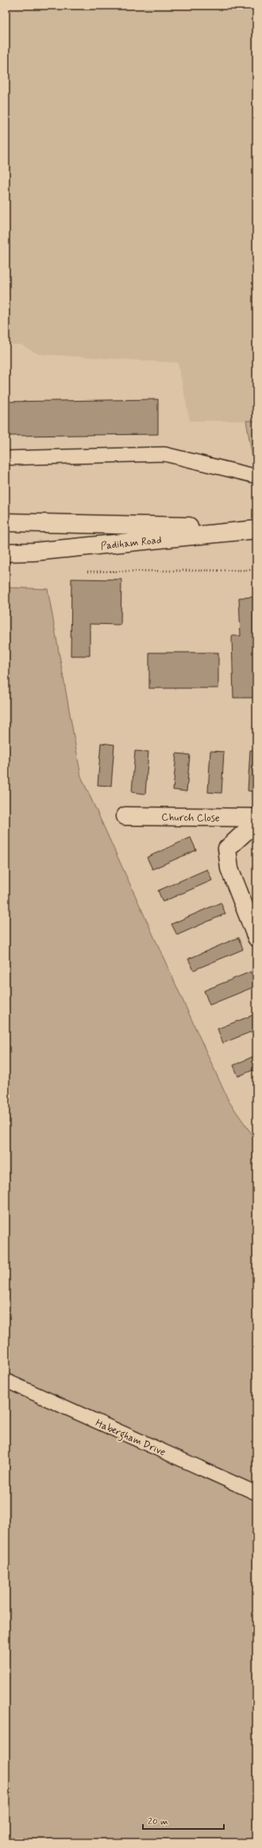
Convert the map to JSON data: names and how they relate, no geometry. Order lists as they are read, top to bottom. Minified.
{"streets":{"main road":["Padiham Road","Church Close"],"lane":["Habergham Drive"]},"scale_bar":"20 m"}
